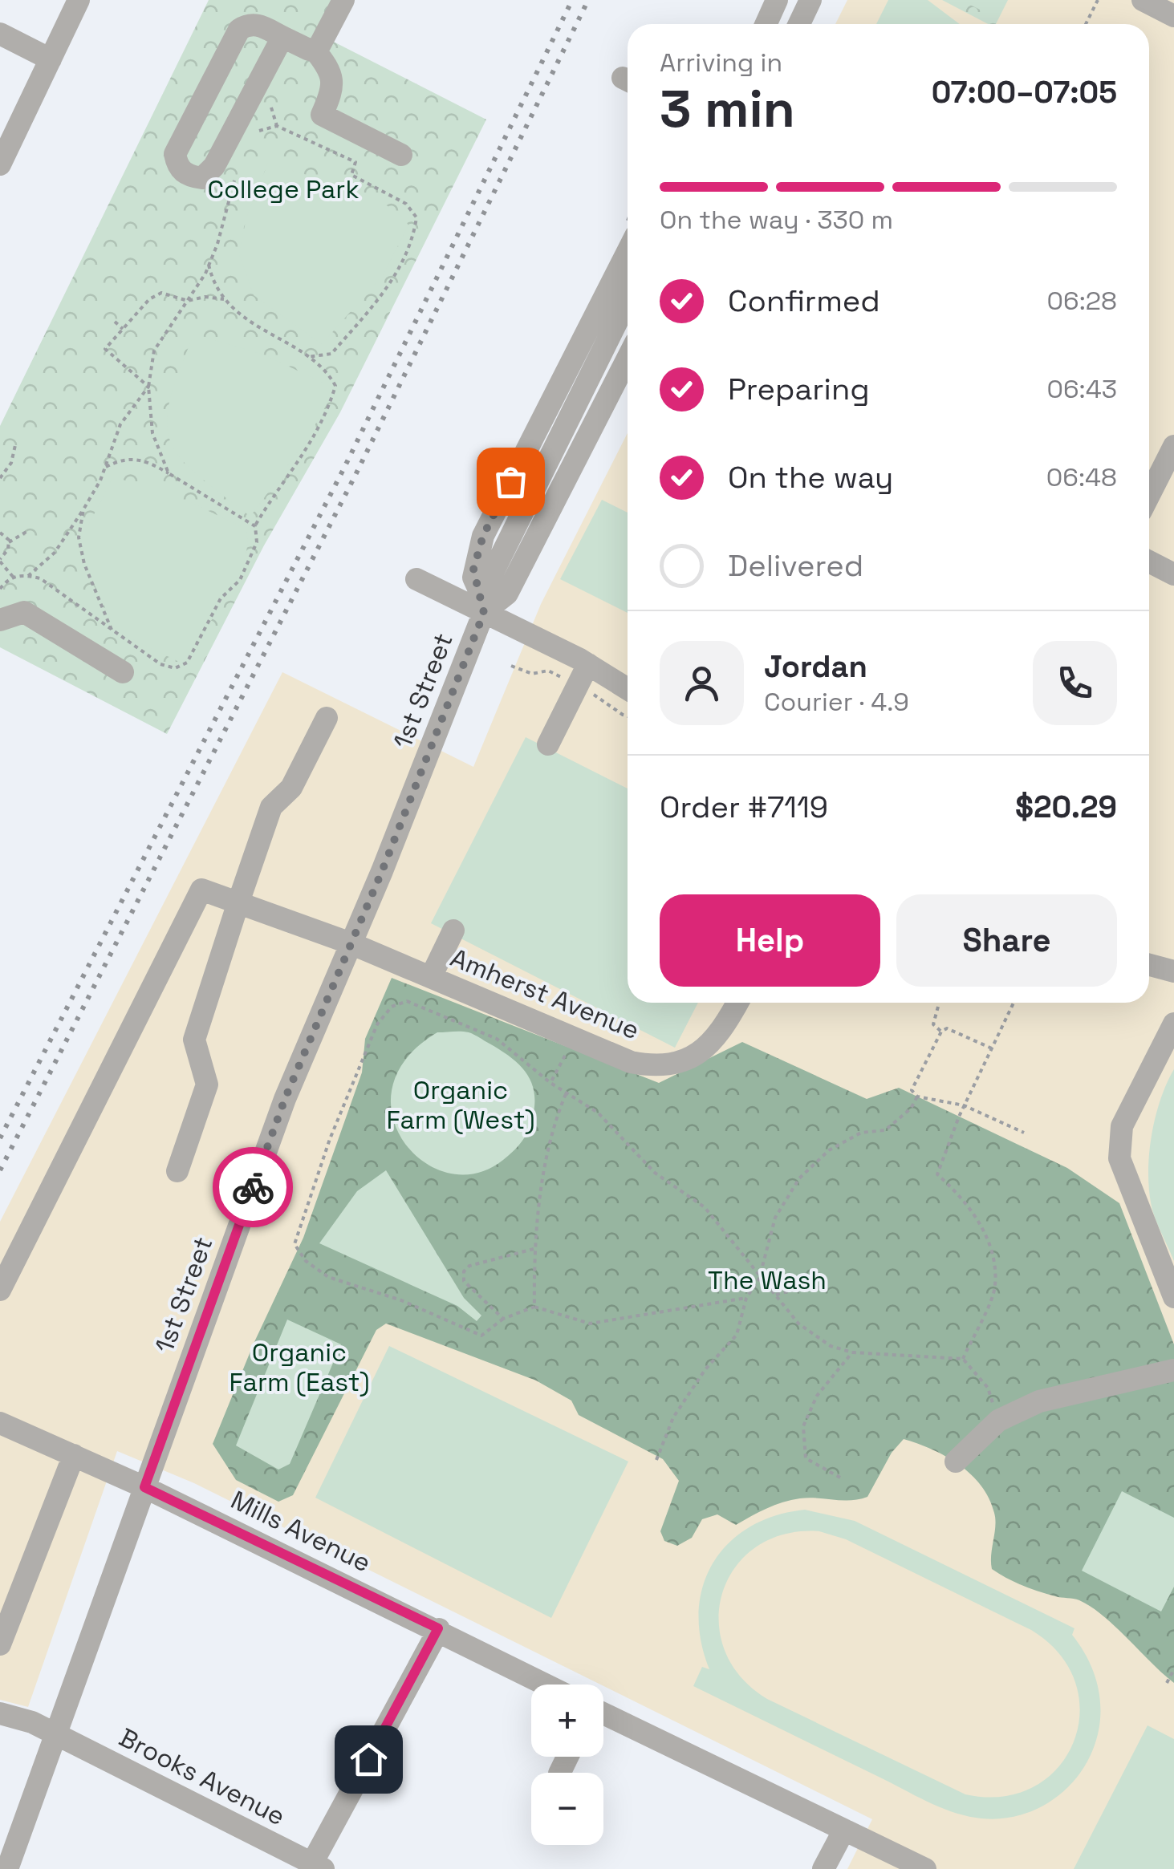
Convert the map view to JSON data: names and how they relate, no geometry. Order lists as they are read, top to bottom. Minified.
{"streets":{"street":["1st Street","Amherst Avenue","Mills Avenue","Brooks Avenue"]},"crossings":[["1st Street","Amherst Avenue"],["1st Street","Mills Avenue"],["1st Street","Brooks Avenue"]],"parks":["College Park","Organic Farm (West)","The Wash","Organic Farm (East)"],"page":{"heading":["3 min","Arriving in","07:00–07:05"],"panel":["Jordan","Courier · 4.9","Order #7119","$20.29"],"bar":"On the way · 330 m","list":[["Confirmed","06:28"],["Preparing","06:43"],["On the way","06:48"],"Delivered"],"buttons":["Help","Share"],"map_buttons":["+","−"]}}
